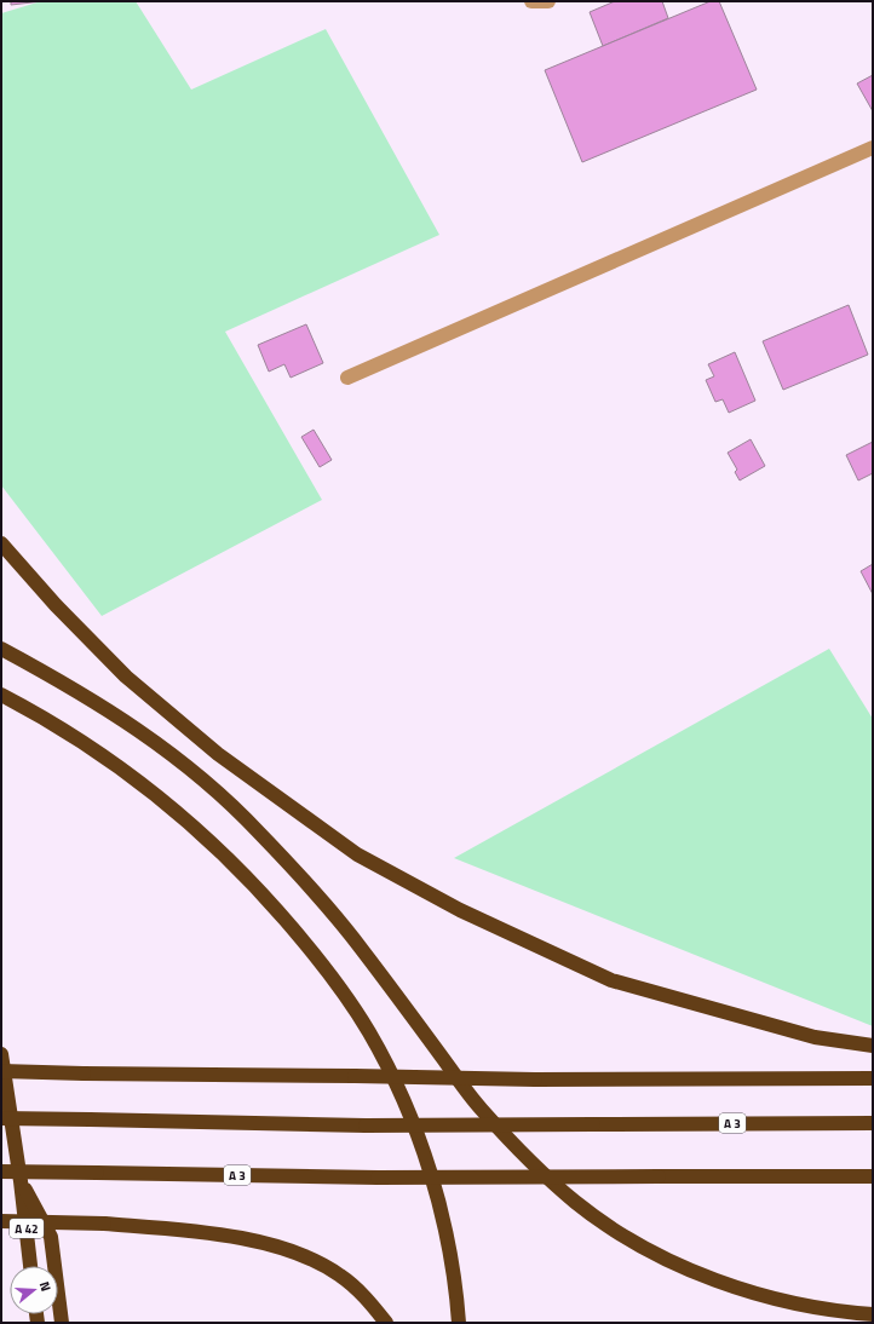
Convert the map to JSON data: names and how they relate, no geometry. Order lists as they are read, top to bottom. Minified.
{"streets":{"highway":["A 3","A 42"]},"north":"right"}
